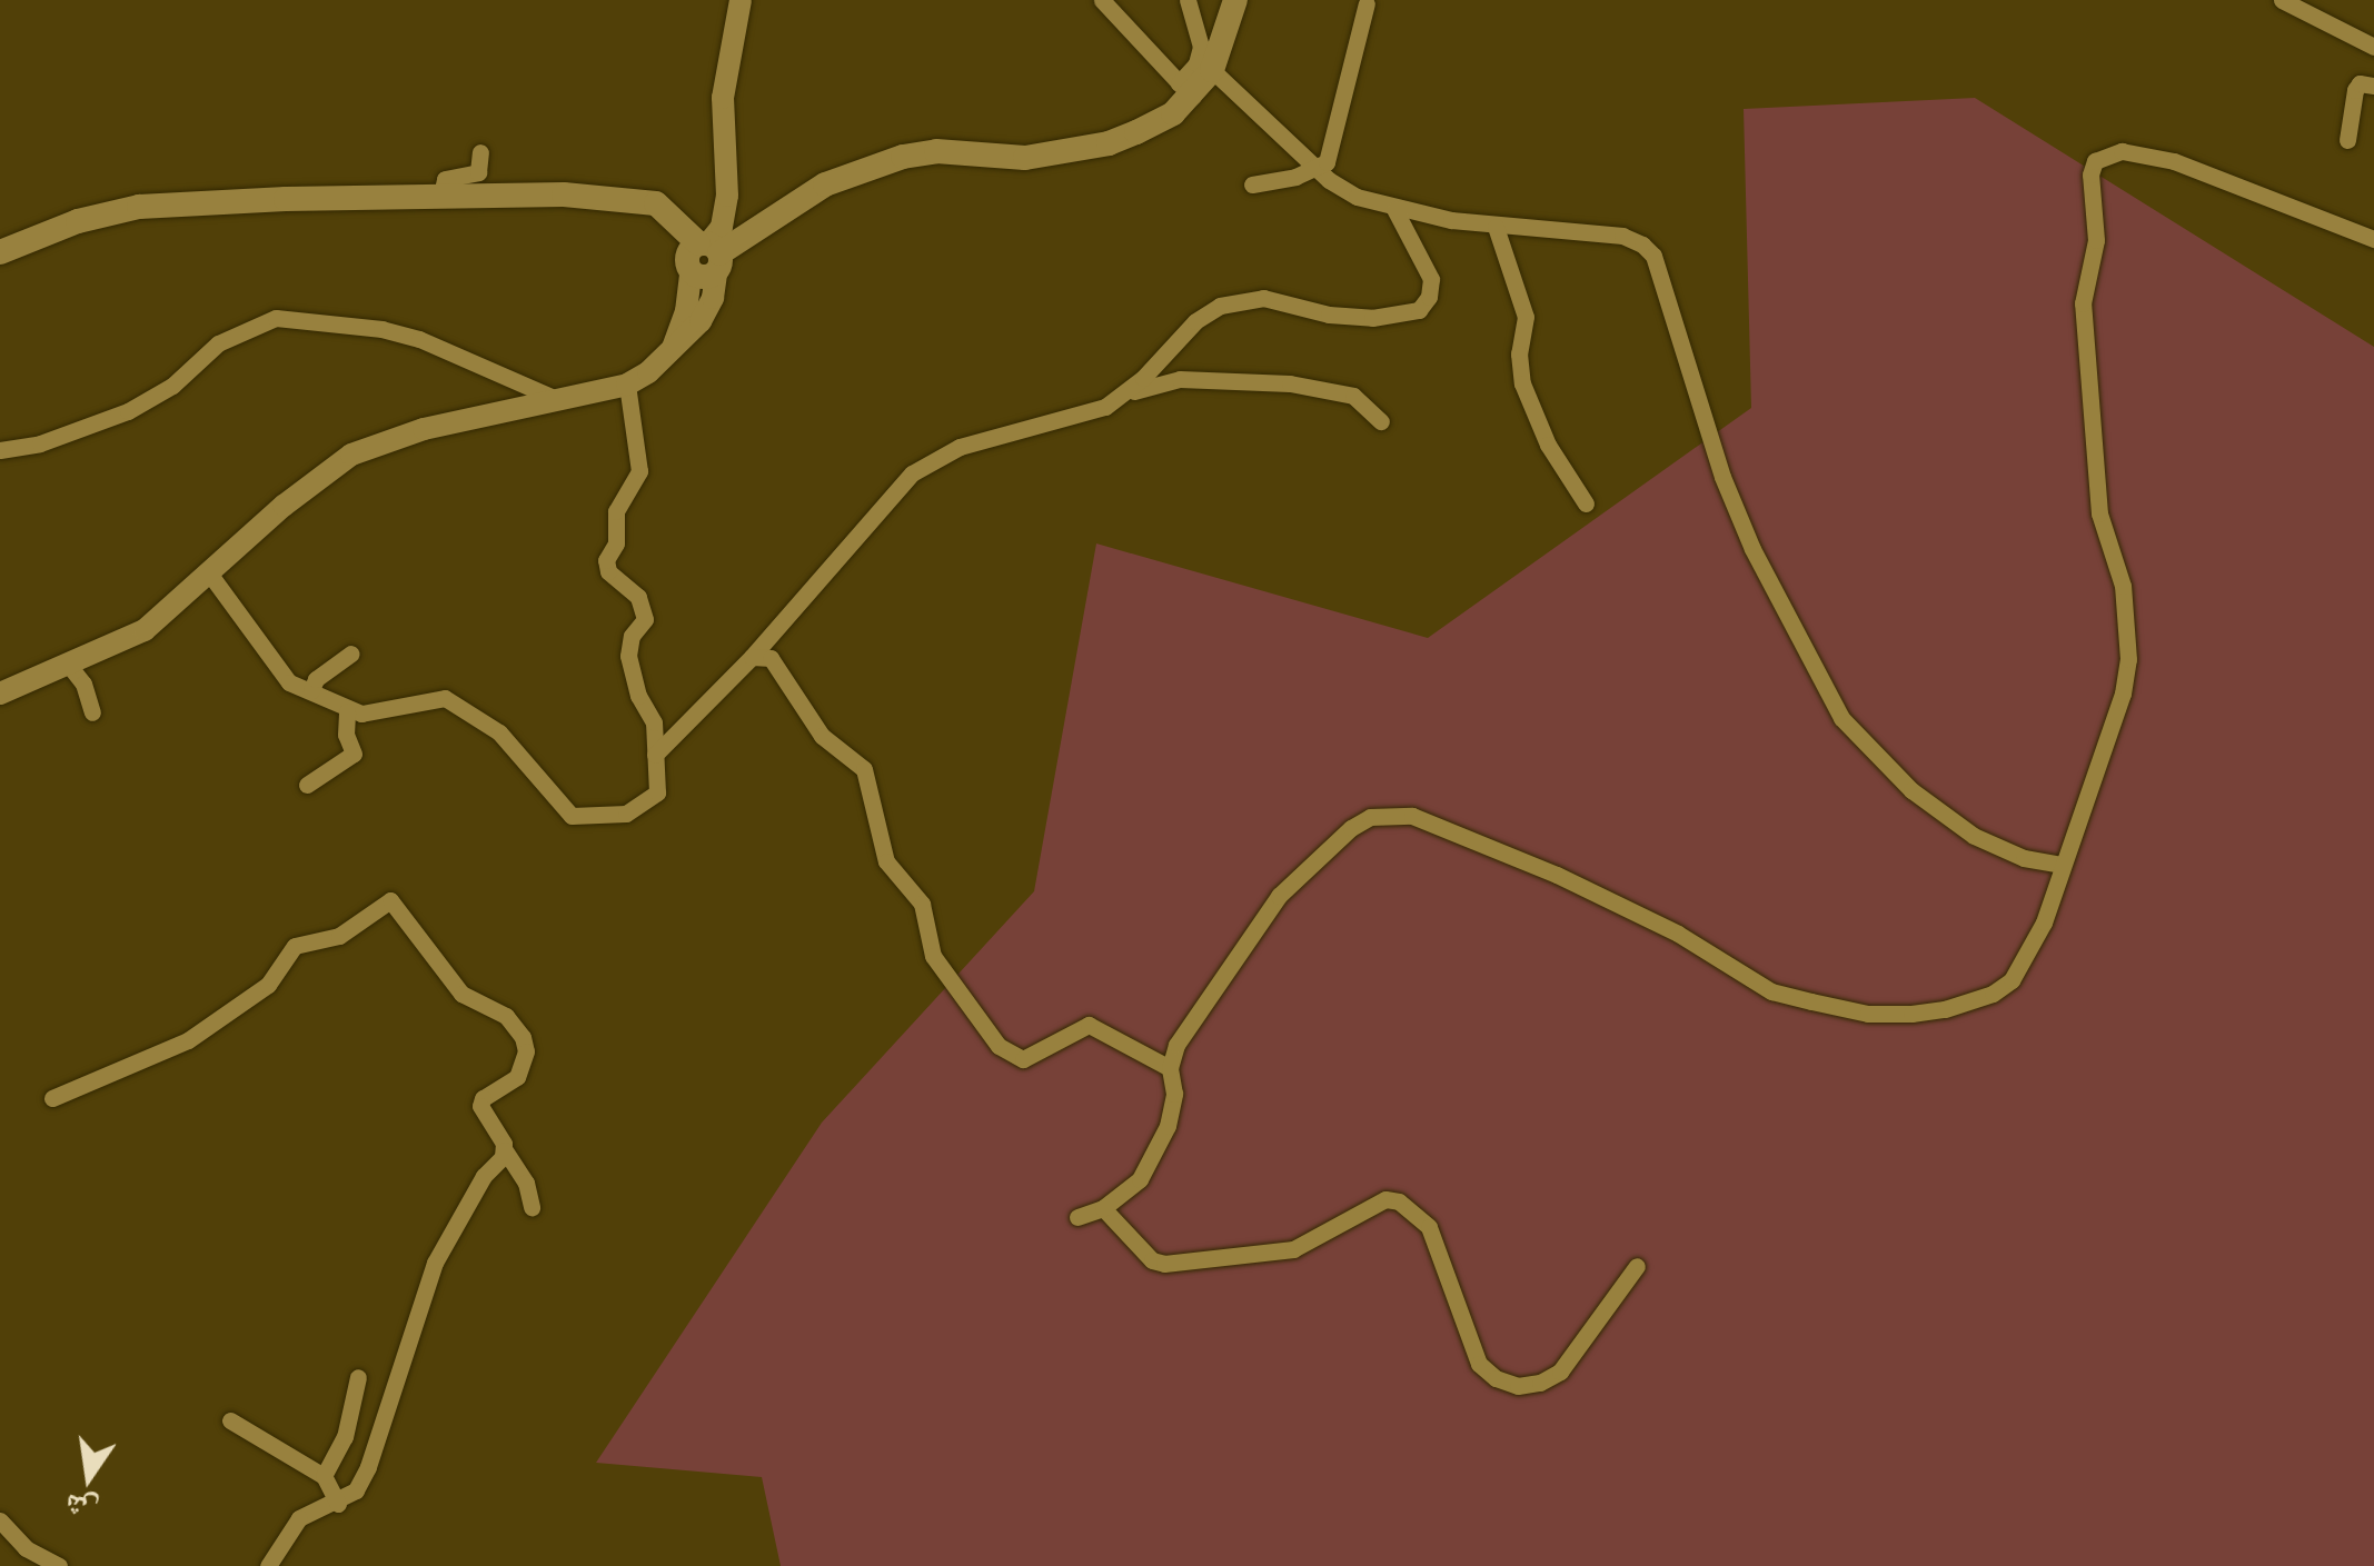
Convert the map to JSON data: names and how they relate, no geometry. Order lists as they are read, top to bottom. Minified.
{"north":"bottom"}
